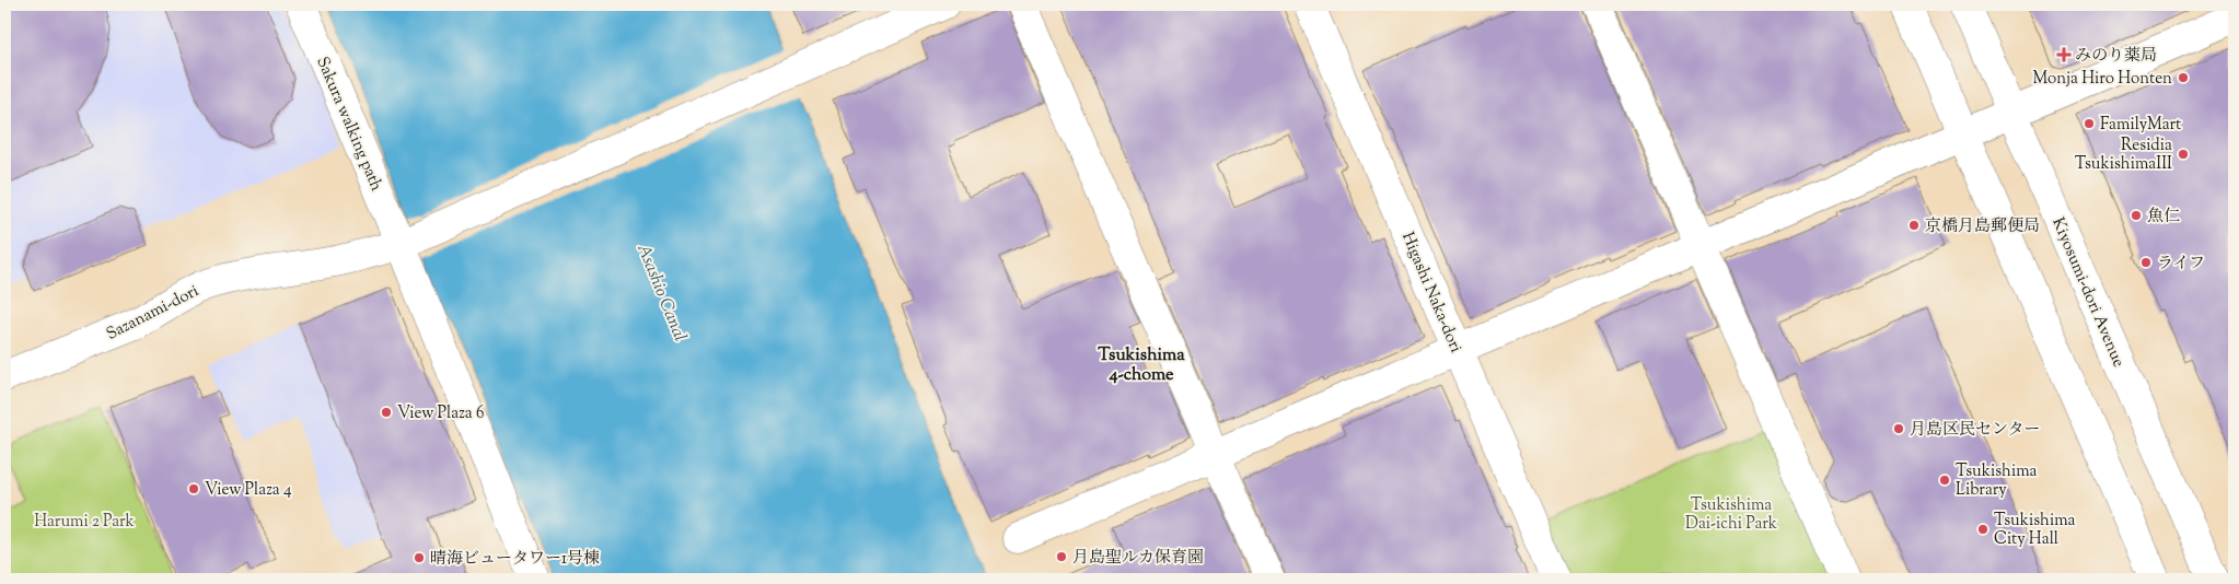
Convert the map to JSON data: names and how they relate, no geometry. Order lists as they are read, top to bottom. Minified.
{"streets":{"street":["Sakura walking path","Higashi Naka-dori","Kiyosumi-dori Avenue","Sazanami-dori"]},"crossings":[["Sakura walking path","Sazanami-dori"]],"districts":["Tsukishima 4-chome"],"water":["Asashio Canal"],"parks":["Tsukishima Dai-ichi Park","Harumi 2 Park"],"places":{"health":["みのり薬局"],"other":["Monja Hiro Honten","FamilyMart","Residia TsukishimaIII","魚仁","京橋月島郵便局","ライフ","View Plaza 6","月島区民センター","Tsukishima Library","View Plaza 4","Tsukishima City Hall","月島聖ルカ保育園","晴海ビュータワー1号棟"]}}
